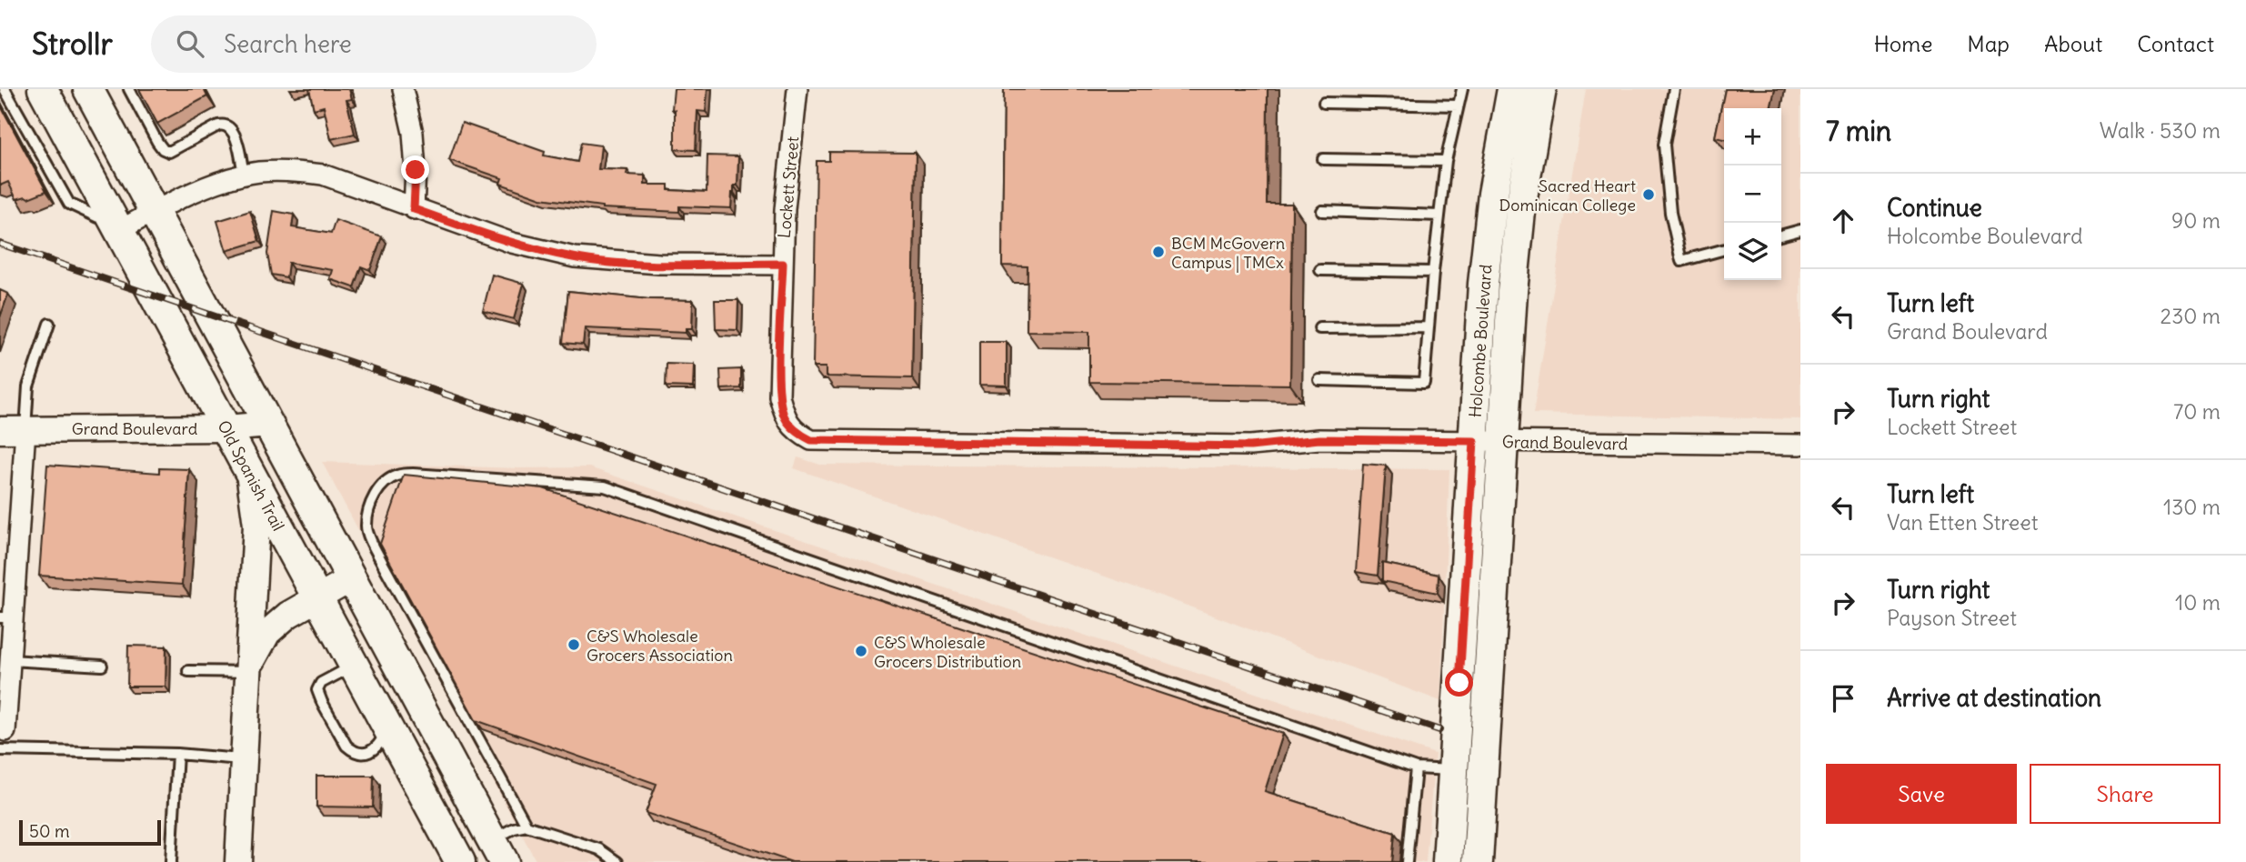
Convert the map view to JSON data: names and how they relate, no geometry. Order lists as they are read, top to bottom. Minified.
{"streets":{"main road":["Holcombe Boulevard","Old Spanish Trail"],"street":["Lockett Street","Grand Boulevard"]},"crossings":[["Lockett Street","Grand Boulevard"],["Holcombe Boulevard","Grand Boulevard"],["Grand Boulevard","Old Spanish Trail"]],"places":["Sacred Heart Dominican College","BCM McGovern Campus | TMCx","C&S Wholesale Grocers Association","C&S Wholesale Grocers Distribution"],"scale_bar":"50 m","page":{"header":"Strollr","search":"Search here","nav":["Home","Map","About","Contact"],"heading":["7 min","Walk · 530 m"],"map_buttons":["+","−"],"list":[["Continue","Holcombe Boulevard","90 m"],["Turn left","Grand Boulevard","230 m"],["Turn right","Lockett Street","70 m"],["Turn left","Van Etten Street","130 m"],["Turn right","Payson Street","10 m"],"Arrive at destination"],"buttons":["Save","Share"],"scale":"50 m"}}
